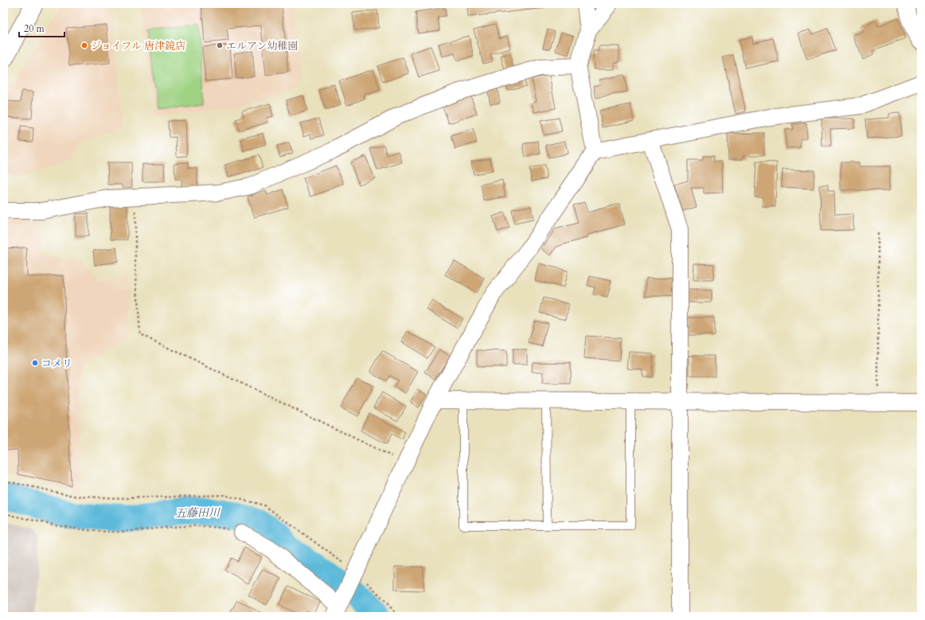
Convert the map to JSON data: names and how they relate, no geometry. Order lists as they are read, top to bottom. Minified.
{"water":["五藤田川"],"places":["ジョイフル 唐津鏡店","エルアン幼稚園","コメリ"],"scale_bar":"20 m"}
